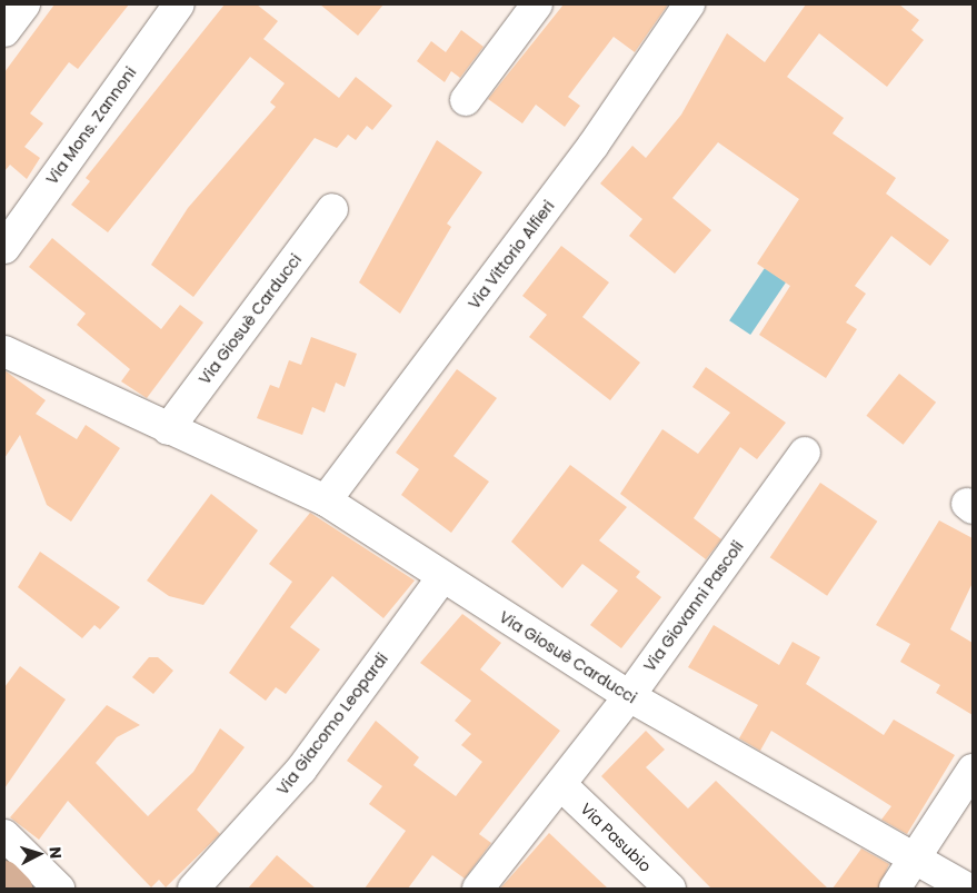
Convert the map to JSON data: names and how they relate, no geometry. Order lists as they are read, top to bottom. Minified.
{"streets":{"street":["Via Mons. Zannoni","Via Vittorio Alfieri","Via Giosuè Carducci","Via Giovanni Pascoli","Via Giacomo Leopardi","Via Pasubio"]},"crossings":[["Via Vittorio Alfieri","Via Giosuè Carducci"],["Via Giosuè Carducci","Via Giovanni Pascoli"],["Via Giosuè Carducci","Via Giacomo Leopardi"],["Via Giovanni Pascoli","Via Pasubio"]],"north":"right"}
